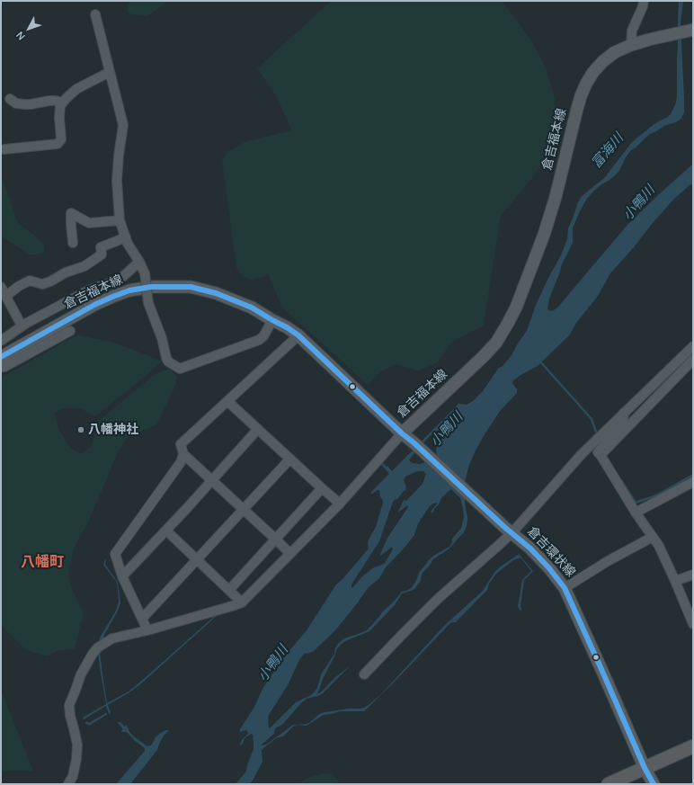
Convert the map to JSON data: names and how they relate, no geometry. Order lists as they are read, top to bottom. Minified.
{"streets":{"main road":["倉吉福本線","倉吉環状線"]},"crossings":[["倉吉福本線","倉吉環状線"]],"districts":["八幡町"],"water":["富海川","小鴨川"],"places":["八幡神社"],"north":"bottom left"}
